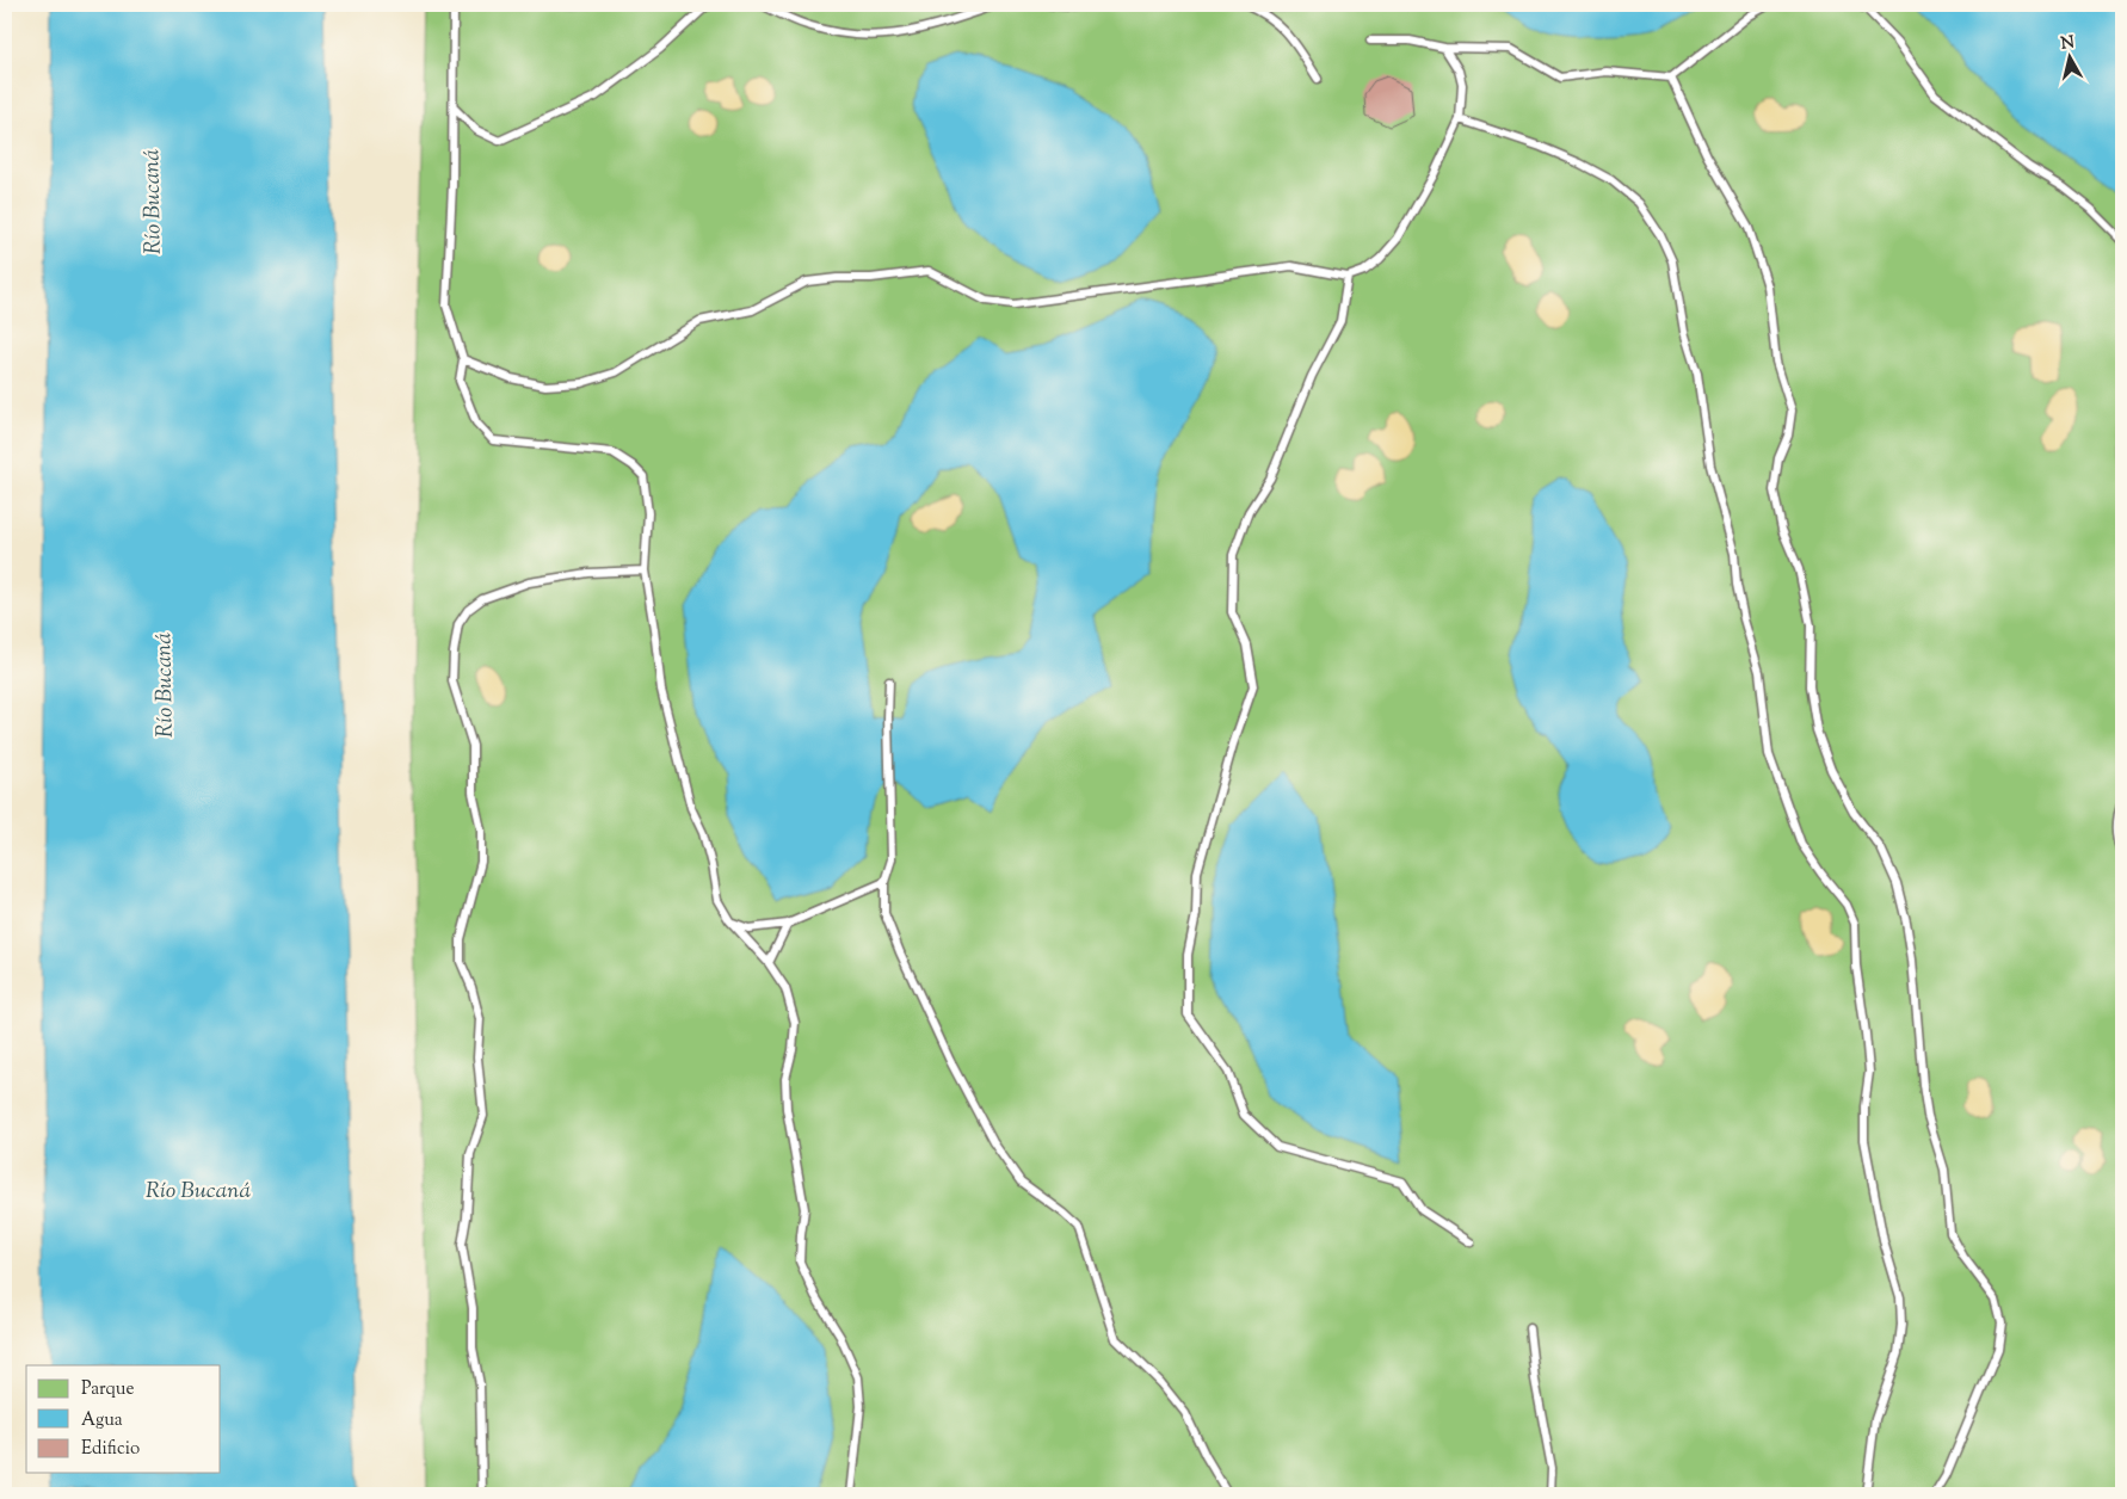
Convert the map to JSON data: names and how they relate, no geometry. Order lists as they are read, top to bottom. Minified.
{"water":["Río Bucaná"],"legend":["Parque","Agua","Edificio"],"north":"top"}
